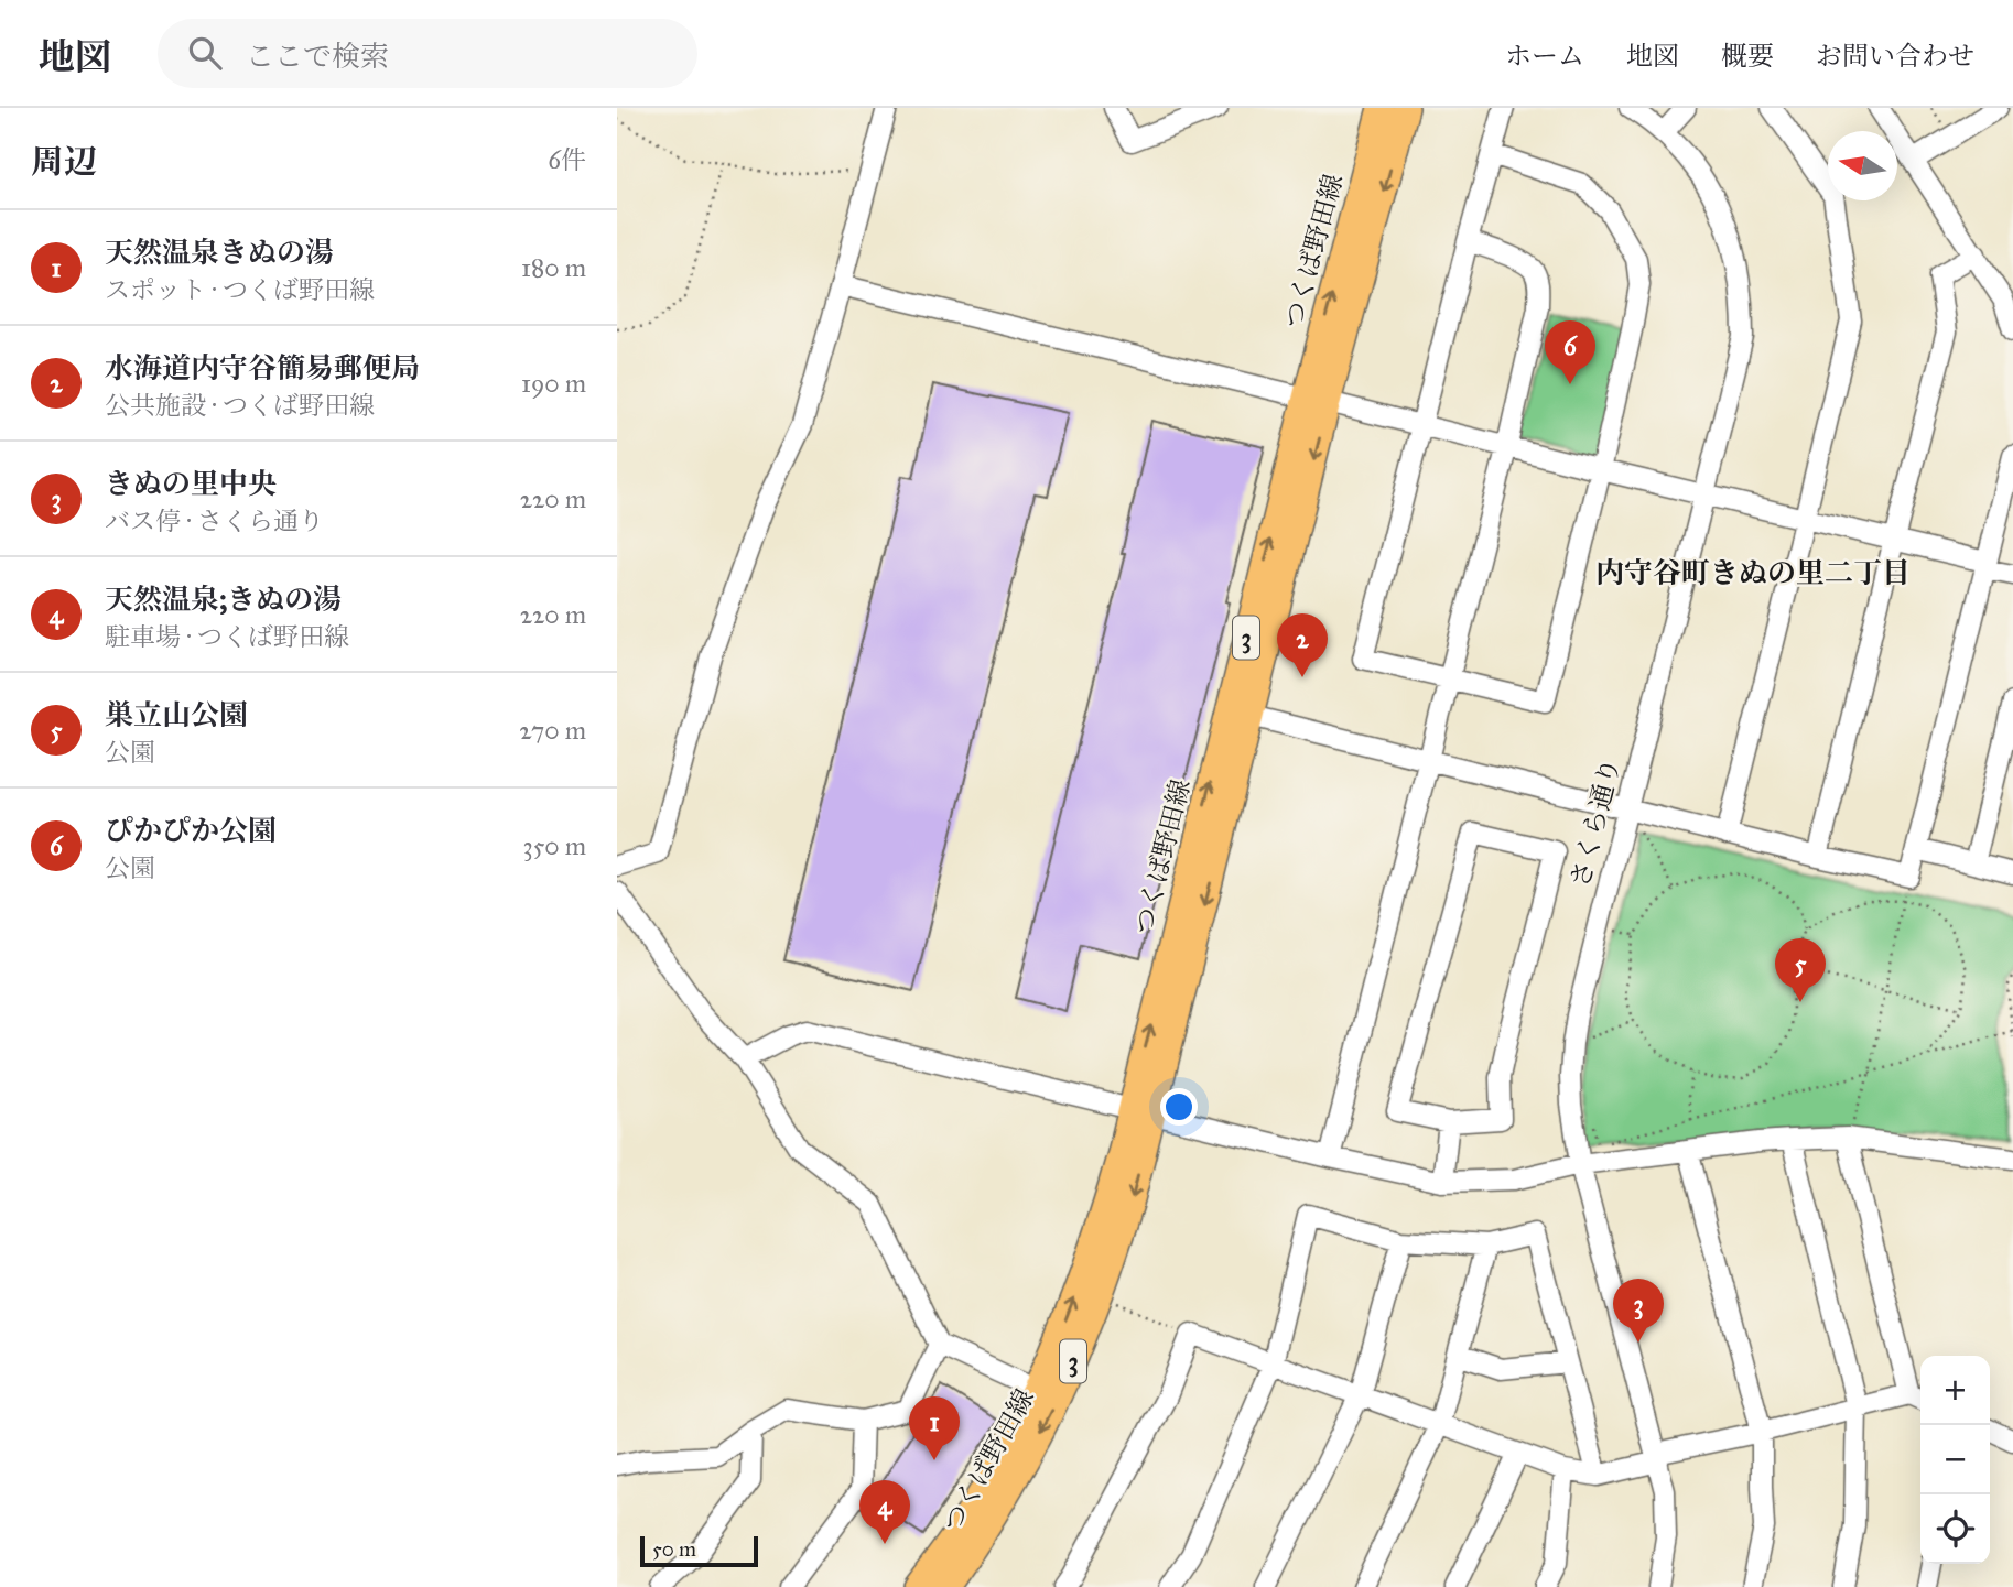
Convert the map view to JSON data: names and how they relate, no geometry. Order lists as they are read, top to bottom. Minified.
{"streets":{"main road":["つくば野田線","3"],"street":["さくら通り"]},"districts":["内守谷町きぬの里二丁目"],"scale_bar":"50 m","north":"left","page":{"header":"地図","search":"ここで検索","nav":["ホーム","地図","概要","お問い合わせ"],"heading":["周辺","6件"],"list":[{"mark":"1","name":"天然温泉きぬの湯","note":"スポット · つくば野田線","value":"180 m"},{"mark":"2","name":"水海道内守谷簡易郵便局","note":"公共施設 · つくば野田線","value":"190 m"},{"mark":"3","name":"きぬの里中央","note":"バス停 · さくら通り","value":"220 m"},{"mark":"4","name":"天然温泉;きぬの湯","note":"駐車場 · つくば野田線","value":"220 m"},{"mark":"5","name":"巣立山公園","note":"公園","value":"270 m"},{"mark":"6","name":"ぴかぴか公園","note":"公園","value":"350 m"}],"pins":["6","2","5","3","1","4"],"map_buttons":["+","−"],"scale":"50 m"}}
